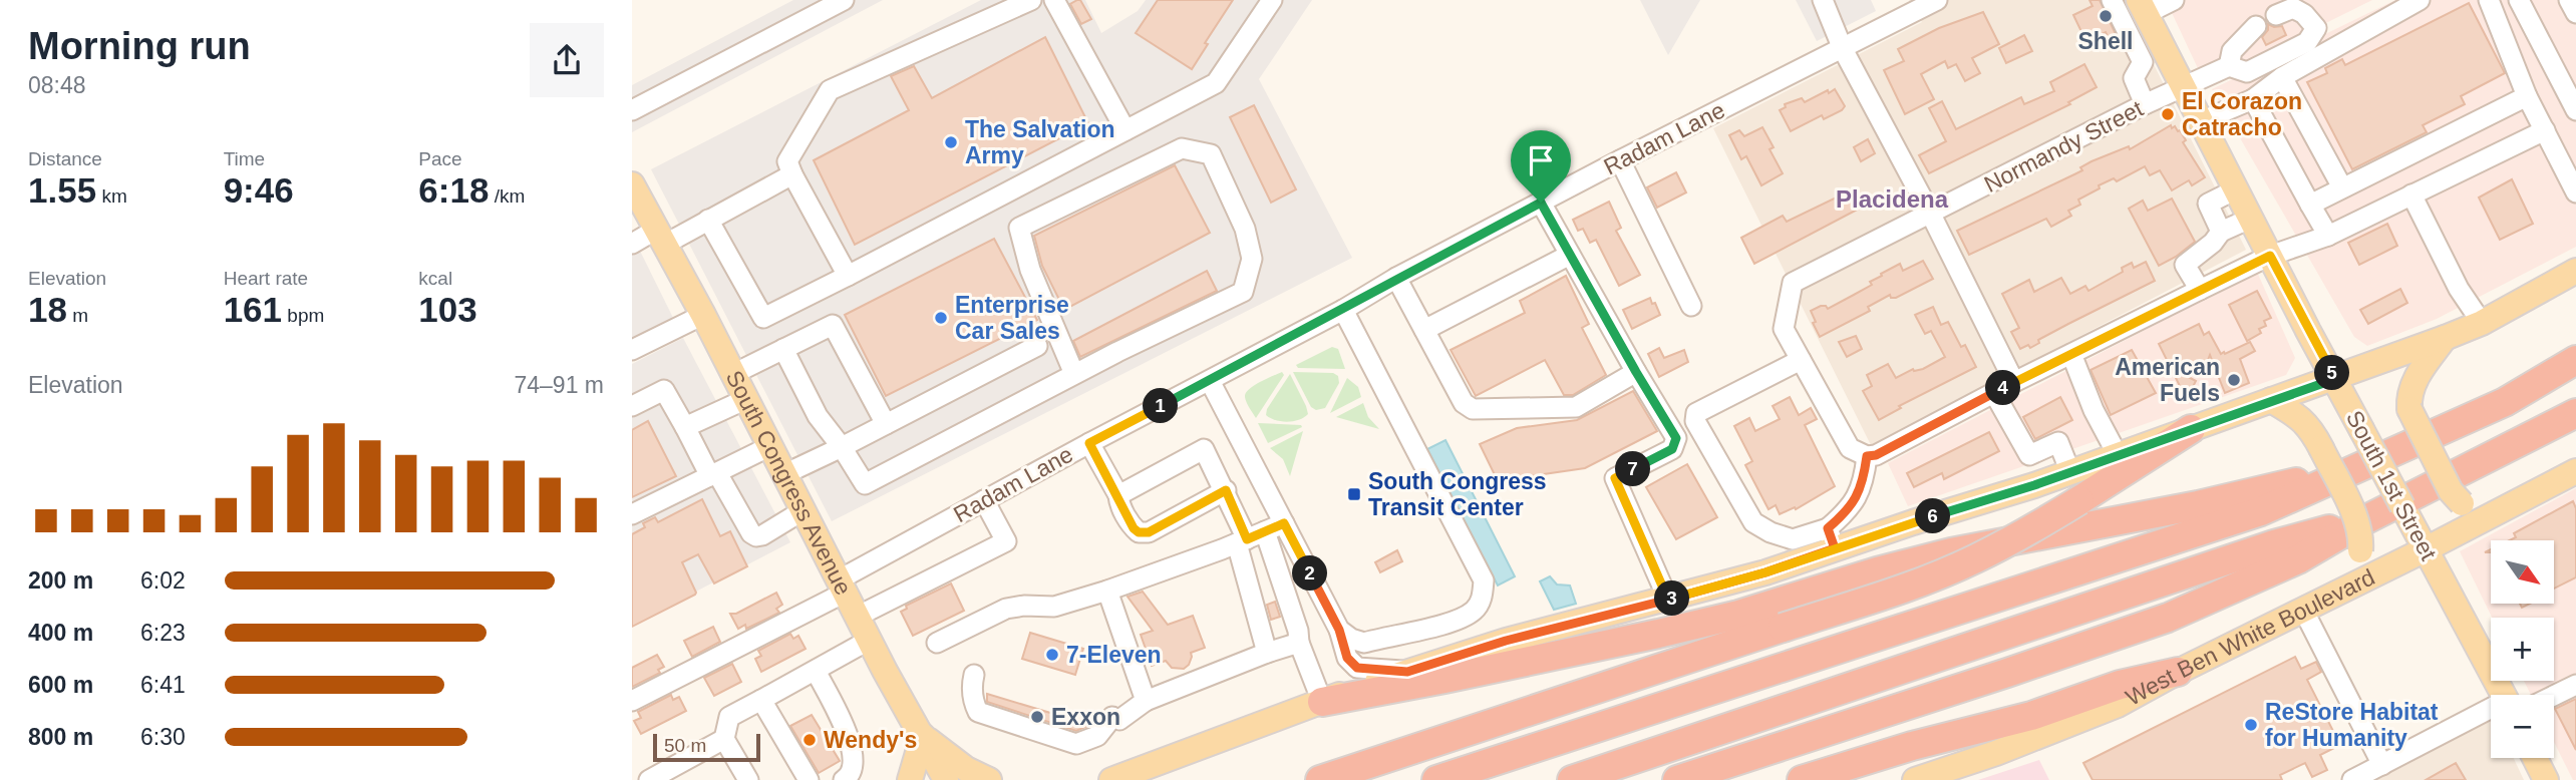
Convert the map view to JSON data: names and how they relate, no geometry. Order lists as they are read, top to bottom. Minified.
{"streets":{"main road":["South Congress Avenue","South 1st Street","West Ben White Boulevard"],"street":["Radam Lane","Normandy Street"]},"crossings":[["Radam Lane","South Congress Avenue"],["Normandy Street","South 1st Street"],["South 1st Street","West Ben White Boulevard"]],"districts":["Placidena"],"places":{"other":["Shell","El Corazon Catracho","The Salvation Army","Enterprise Car Sales","American Fuels","7-Eleven","Exxon","ReStore Habitat for Humanity","Wendy's"],"transit":["South Congress Transit Center"]},"scale_bar":"50 m","north":"bottom right","page":{"heading":["Morning run","08:48"],"stats":[["Distance","1.55 km"],["Time","9:46"],["Pace","6:18 /km"],["Elevation","18 m"],["Heart rate","161 bpm"],["kcal","103"]],"pins":["5","4","1","7","6","2","3"],"chart":["Elevation","74–91 m"],"map_buttons":["+","−"],"list":[{"name":"200 m","note":"6:02"},{"name":"400 m","note":"6:23"},{"name":"600 m","note":"6:41"},{"name":"800 m","note":"6:30"}],"scale":"50 m"}}
